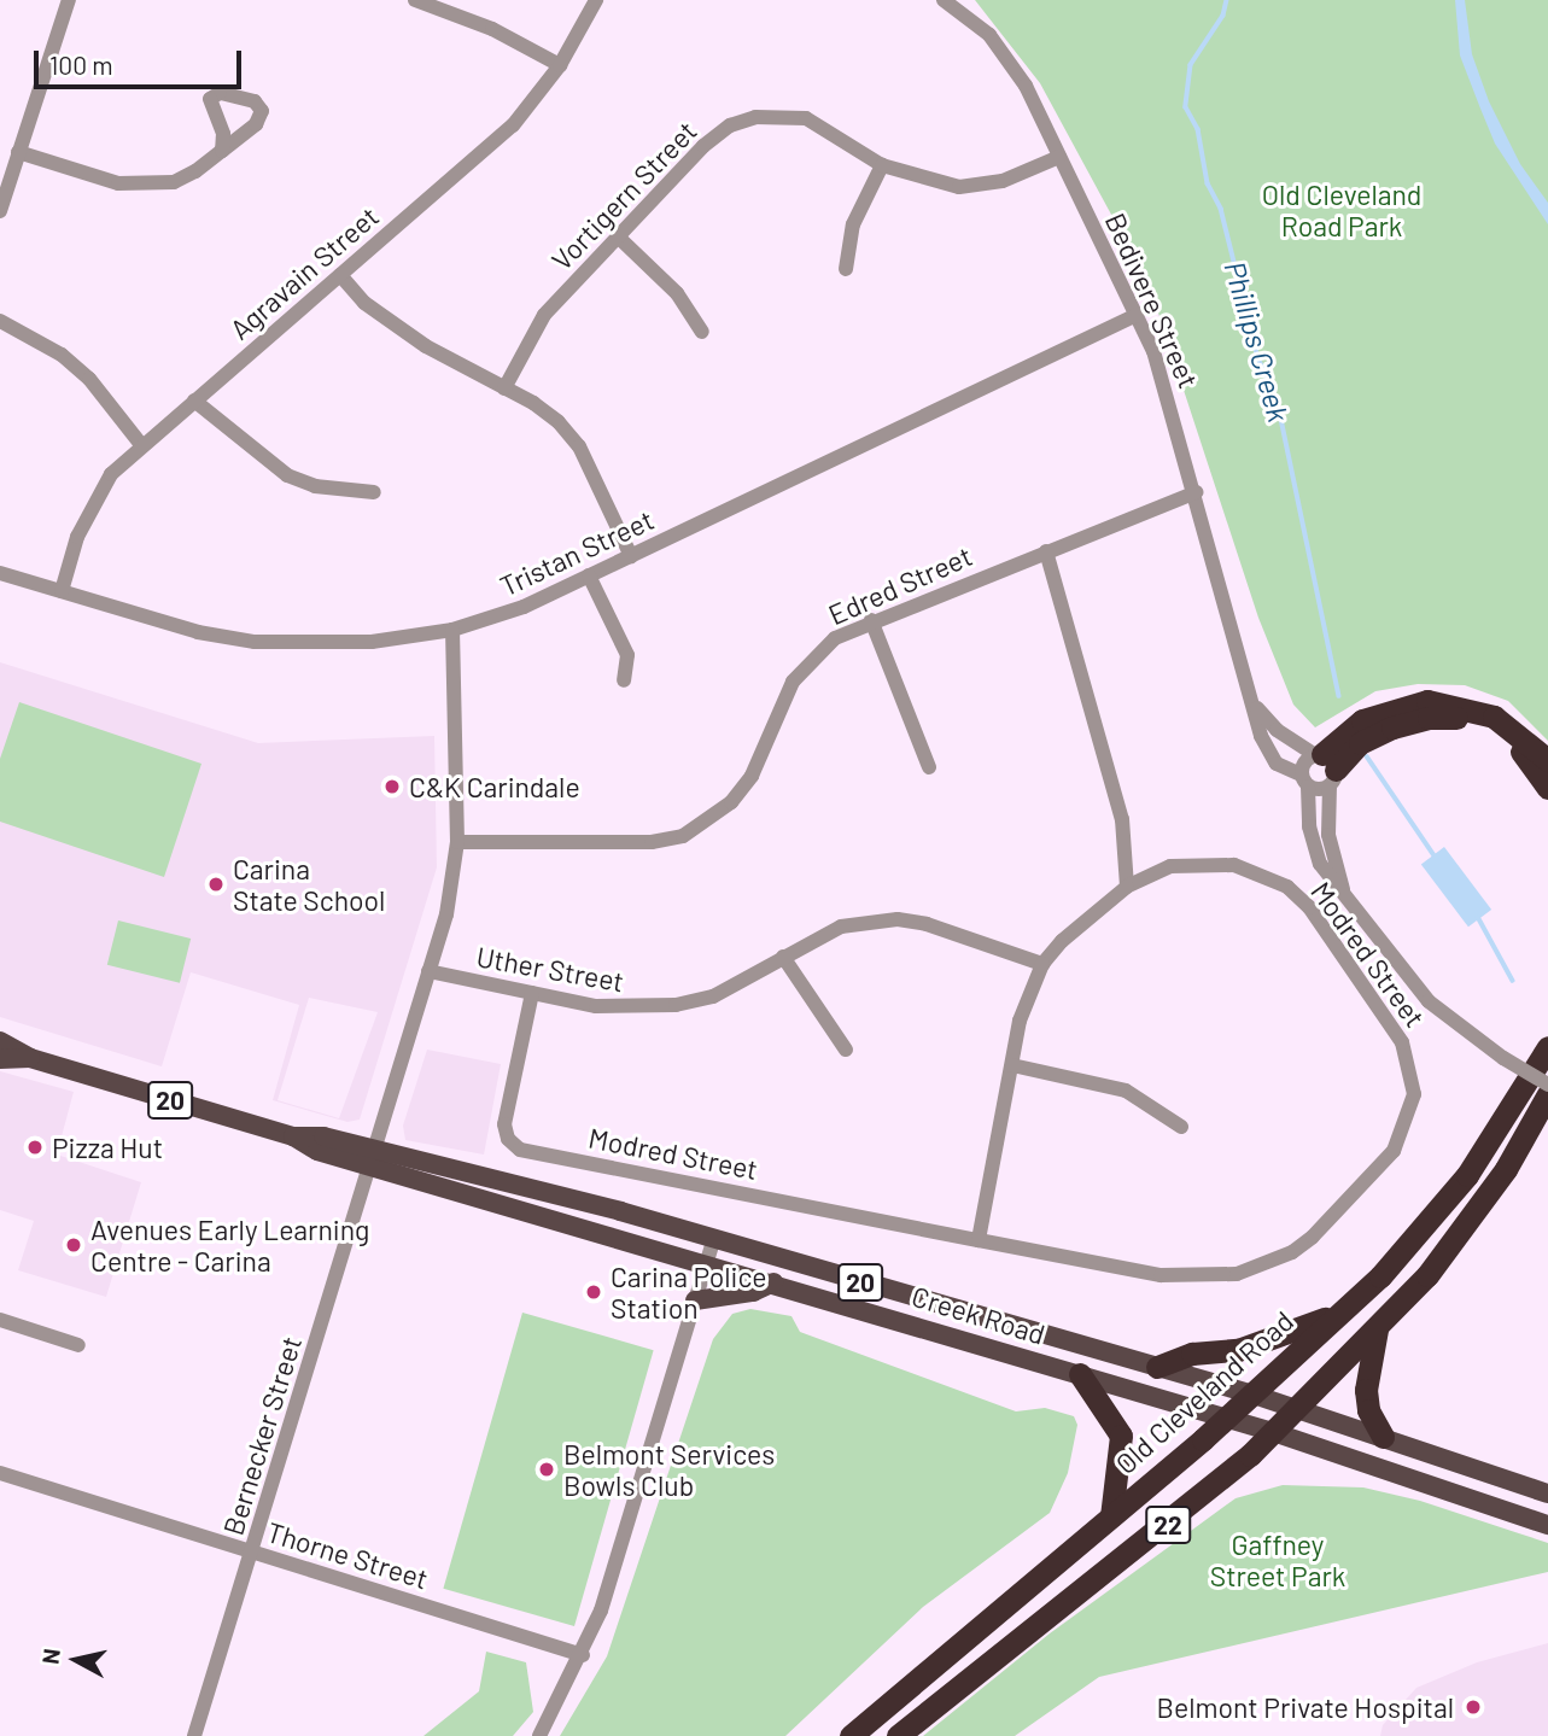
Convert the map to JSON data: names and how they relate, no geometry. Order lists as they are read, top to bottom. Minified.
{"streets":{"highway":["Old Cleveland Road","22"],"main road":["20","Creek Road"],"street":["Vortigern Street","Agravain Street","Bedivere Street","Tristan Street","Edred Street","Modred Street","Uther Street","Bernecker Street","Thorne Street"]},"crossings":[["Vortigern Street","Bedivere Street"],["Agravain Street","Tristan Street"],["Bedivere Street","Tristan Street"],["Bedivere Street","Edred Street"],["Tristan Street","Bernecker Street"],["Edred Street","Bernecker Street"],["Modred Street","Uther Street"],["Uther Street","Bernecker Street"],["Creek Road","Old Cleveland Road"],["Creek Road","Bernecker Street"],["Creek Road","22"],["Bernecker Street","Thorne Street"]],"water":["Phillips Creek"],"parks":["Old Cleveland Road Park","Gaffney Street Park"],"places":["C&K Carindale","Carina State School","Pizza Hut","Avenues Early Learning Centre - Carina","Carina Police Station","Belmont Services Bowls Club","Belmont Private Hospital"],"scale_bar":"100 m","north":"left"}
